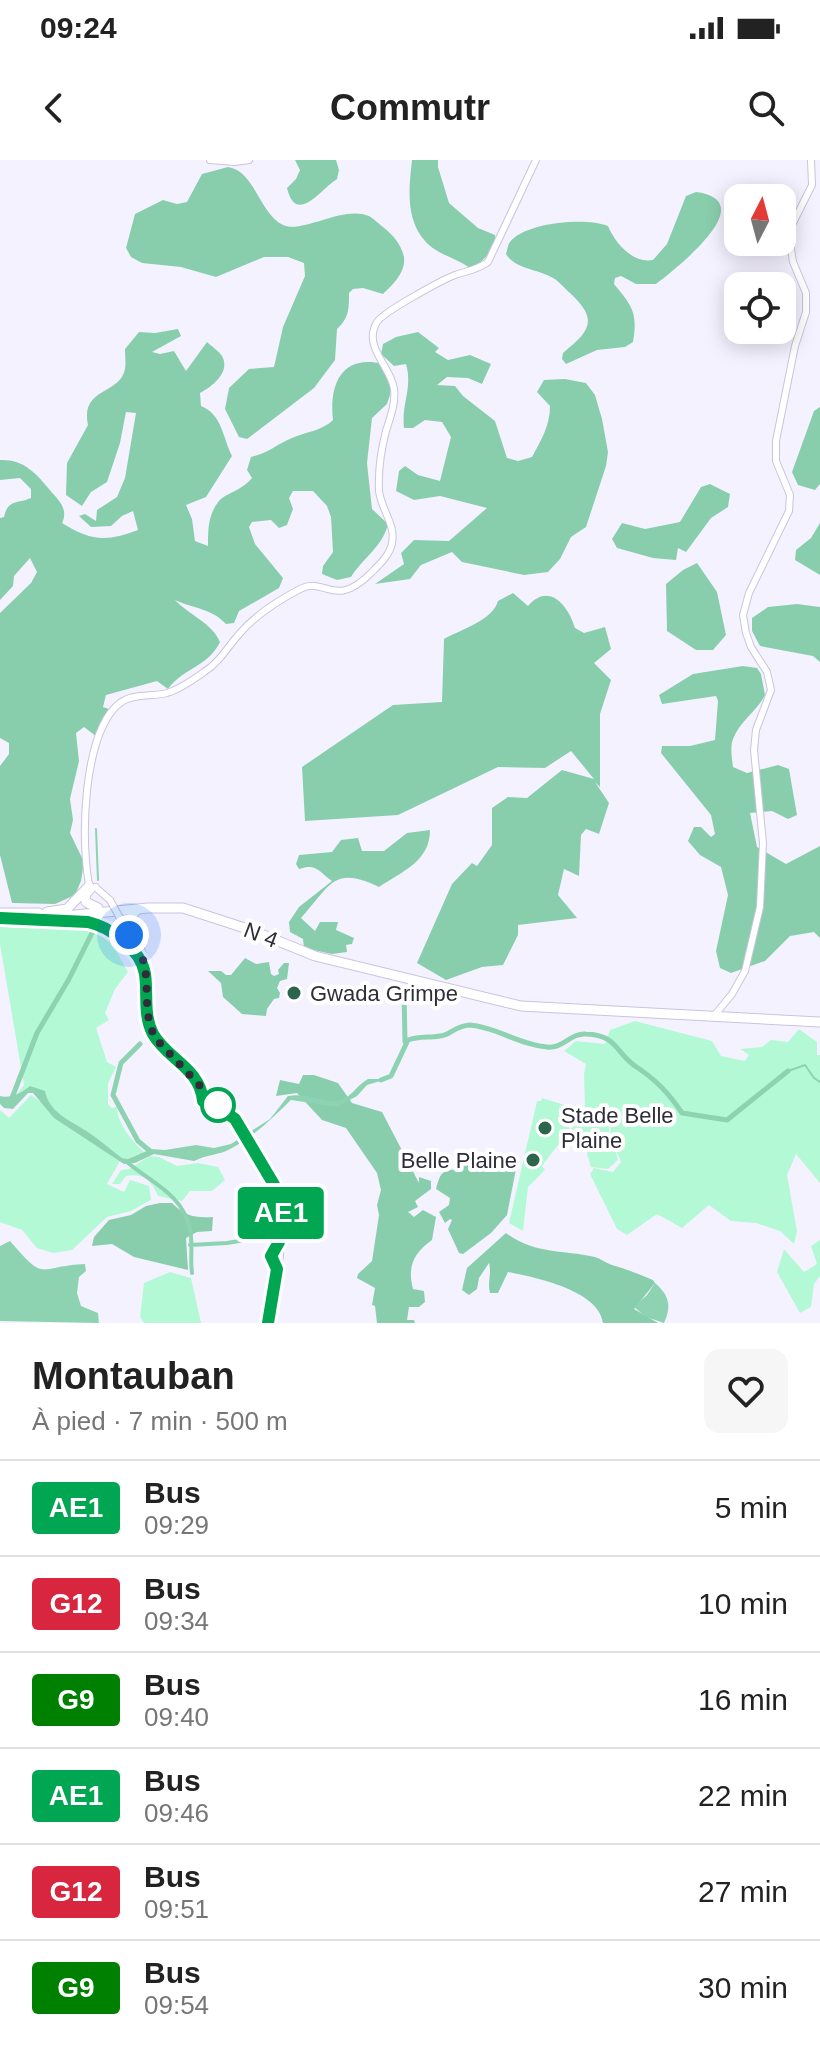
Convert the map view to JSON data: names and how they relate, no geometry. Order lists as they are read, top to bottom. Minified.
{"streets":{"highway":["N 4"]},"places":["Gwada Grimpe","Stade Belle Plaine","Belle Plaine"],"lines":["bus line AE1"],"north":"top","page":{"status":"09:24","header":"Commutr","on_map":"AE1","heading":["Montauban","À pied · 7 min · 500 m"],"list":[{"mark":"AE1","name":"Bus","note":"09:29","value":"5 min"},{"mark":"G12","name":"Bus","note":"09:34","value":"10 min"},{"mark":"G9","name":"Bus","note":"09:40","value":"16 min"},{"mark":"AE1","name":"Bus","note":"09:46","value":"22 min"},{"mark":"G12","name":"Bus","note":"09:51","value":"27 min"},{"mark":"G9","name":"Bus","note":"09:54","value":"30 min"}]}}
